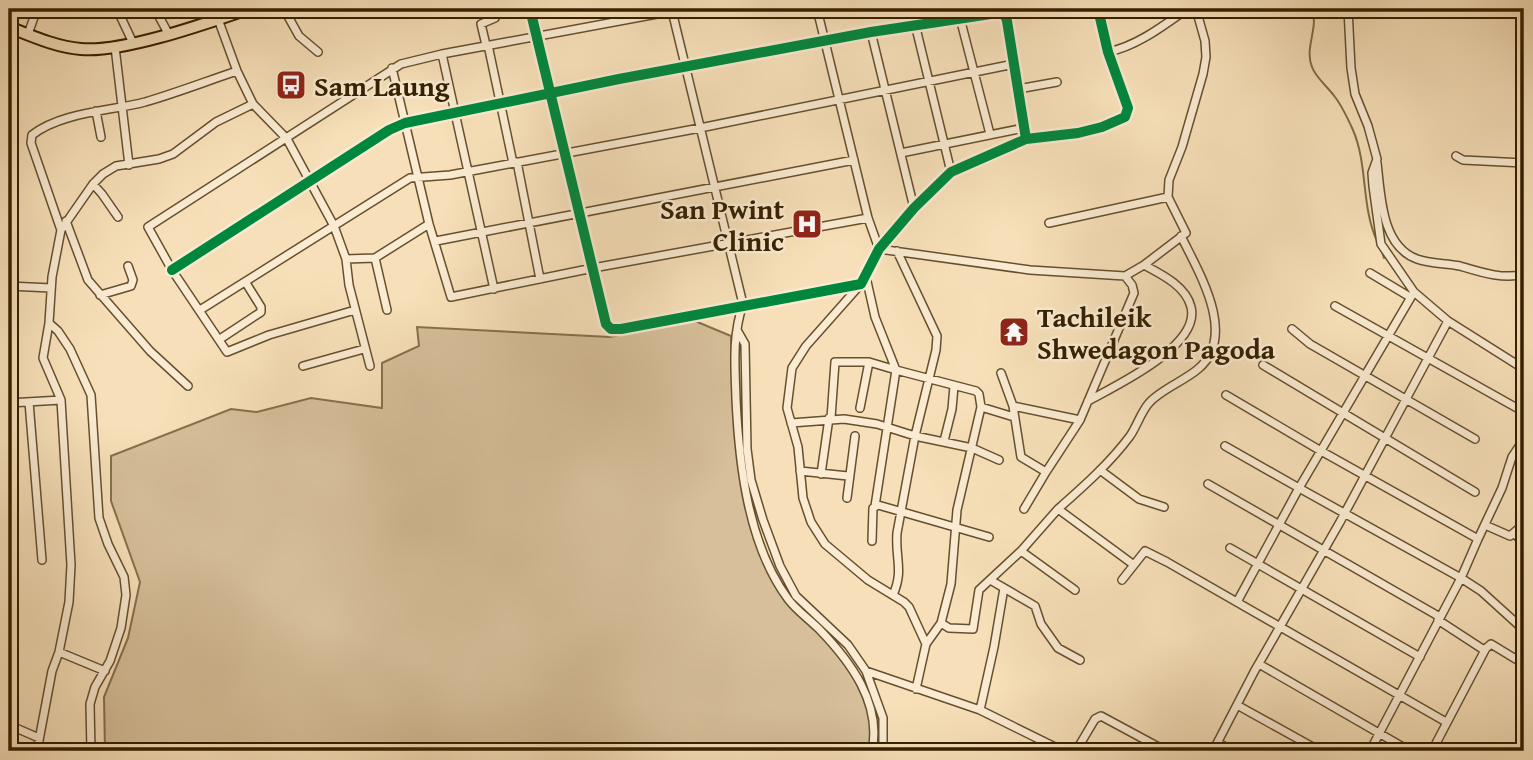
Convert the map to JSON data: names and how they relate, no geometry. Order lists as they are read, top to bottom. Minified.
{"places":{"bus stop":["Sam Laung"],"hospital":["San Pwint Clinic"],"temple":["Tachileik Shwedagon Pagoda"]}}
